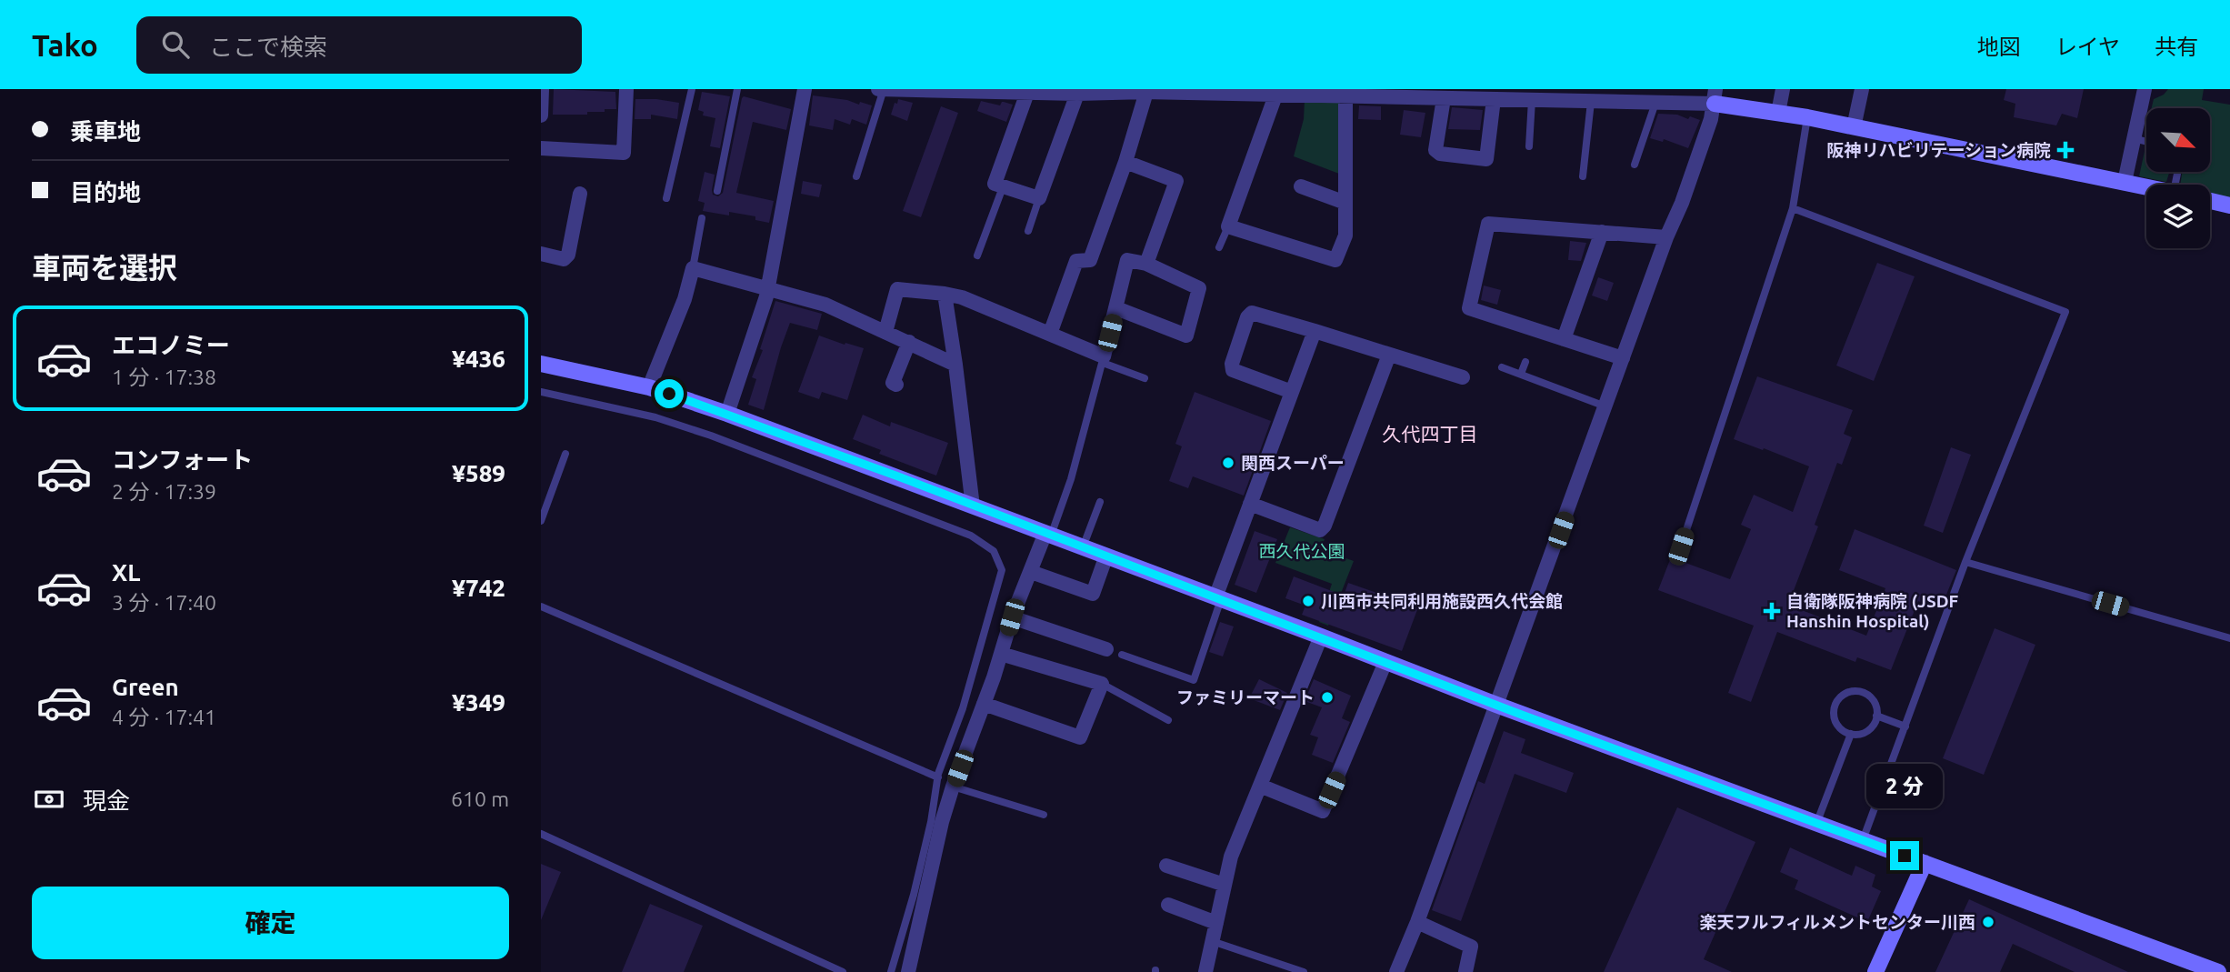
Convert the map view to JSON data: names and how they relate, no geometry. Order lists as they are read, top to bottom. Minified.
{"districts":["久代四丁目"],"parks":["西久代公園"],"places":{"health":["阪神リハビリテーション病院","自衛隊阪神病院 (JSDF Hanshin Hospital)"],"other":["関西スーパー","川西市共同利用施設西久代会館","ファミリーマート","楽天フルフィルメントセンター川西"]},"north":"bottom right","page":{"header":"Tako","search":"ここで検索","nav":["地図","レイヤ","共有"],"banner":["乗車地","目的地"],"heading":"車両を選択","list":[{"name":"エコノミー","note":"1 分 · 17:38","value":"¥436"},{"name":"コンフォート","note":"2 分 · 17:39","value":"¥589"},{"name":"XL","note":"3 分 · 17:40","value":"¥742"},{"name":"Green","note":"4 分 · 17:41","value":"¥349"}],"pay":["現金","610 m"],"bubble":"2 分","buttons":"確定"}}
